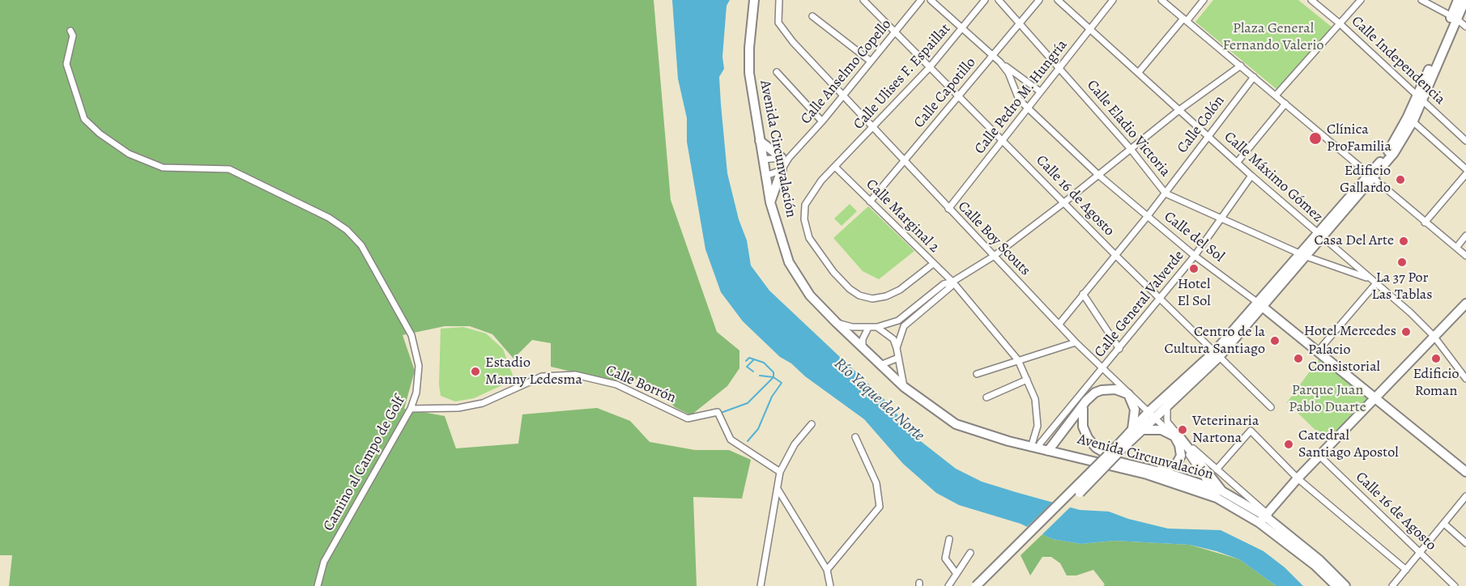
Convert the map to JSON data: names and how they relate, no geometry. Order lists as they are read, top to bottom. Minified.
{"streets":{"main road":["Avenida Circunvalación","Calle del Sol"],"street":["Calle Independencia","Calle Anselmo Copello","Calle Ulises F. Espaillat","Calle Capotillo","Calle Pedro M. Hungría","Calle Colón","Calle Eladio Victoria","Calle Máximo Gómez","Calle 16 de Agosto","Calle Marginal 2","Calle Boy Scouts","Calle General Valverde","Calle Borrón","Camino al Campo de Golf"]},"crossings":[["Calle Anselmo Copello","Calle 16 de Agosto"],["Calle Anselmo Copello","Calle Boy Scouts"],["Calle Ulises F. Espaillat","Calle 16 de Agosto"],["Calle Ulises F. Espaillat","Calle Marginal 2"],["Calle Ulises F. Espaillat","Calle del Sol"],["Calle Ulises F. Espaillat","Calle Boy Scouts"],["Calle Capotillo","Calle Eladio Victoria"],["Calle Capotillo","Calle 16 de Agosto"],["Calle Capotillo","Calle Marginal 2"],["Calle Capotillo","Calle del Sol"],["Calle Capotillo","Calle Boy Scouts"],["Calle Pedro M. Hungría","Calle Eladio Victoria"],["Calle Pedro M. Hungría","Calle Máximo Gómez"],["Calle Pedro M. Hungría","Calle 16 de Agosto"],["Calle Pedro M. Hungría","Calle del Sol"],["Calle Pedro M. Hungría","Calle Boy Scouts"],["Calle Colón","Calle Eladio Victoria"],["Calle Colón","Calle Máximo Gómez"],["Calle Colón","Calle 16 de Agosto"],["Calle Colón","Calle del Sol"],["Calle Colón","Calle Boy Scouts"],["Calle Eladio Victoria","Calle Máximo Gómez"],["Calle Eladio Victoria","Calle General Valverde"],["Avenida Circunvalación","Calle Marginal 2"],["Avenida Circunvalación","Calle Boy Scouts"],["Avenida Circunvalación","Calle General Valverde"],["Calle Máximo Gómez","Calle General Valverde"],["Calle 16 de Agosto","Calle General Valverde"],["Calle Marginal 2","Calle General Valverde"],["Calle del Sol","Calle General Valverde"],["Calle Boy Scouts","Calle General Valverde"],["Calle Borrón","Camino al Campo de Golf"]],"water":["Río Yaque del Norte"],"parks":["Plaza General Fernando Valerio","Parque Juan Pablo Duarte"],"places":["Clínica ProFamilia","Edificio Gallardo","Casa Del Arte","La 37 Por Las Tablas","Hotel El Sol","Hotel Mercedes","Centro de la Cultura Santiago","Palacio Consistorial","Edificio Roman","Estadio Manny Ledesma","Veterinaria Nartona","Catedral Santiago Apostol"]}
